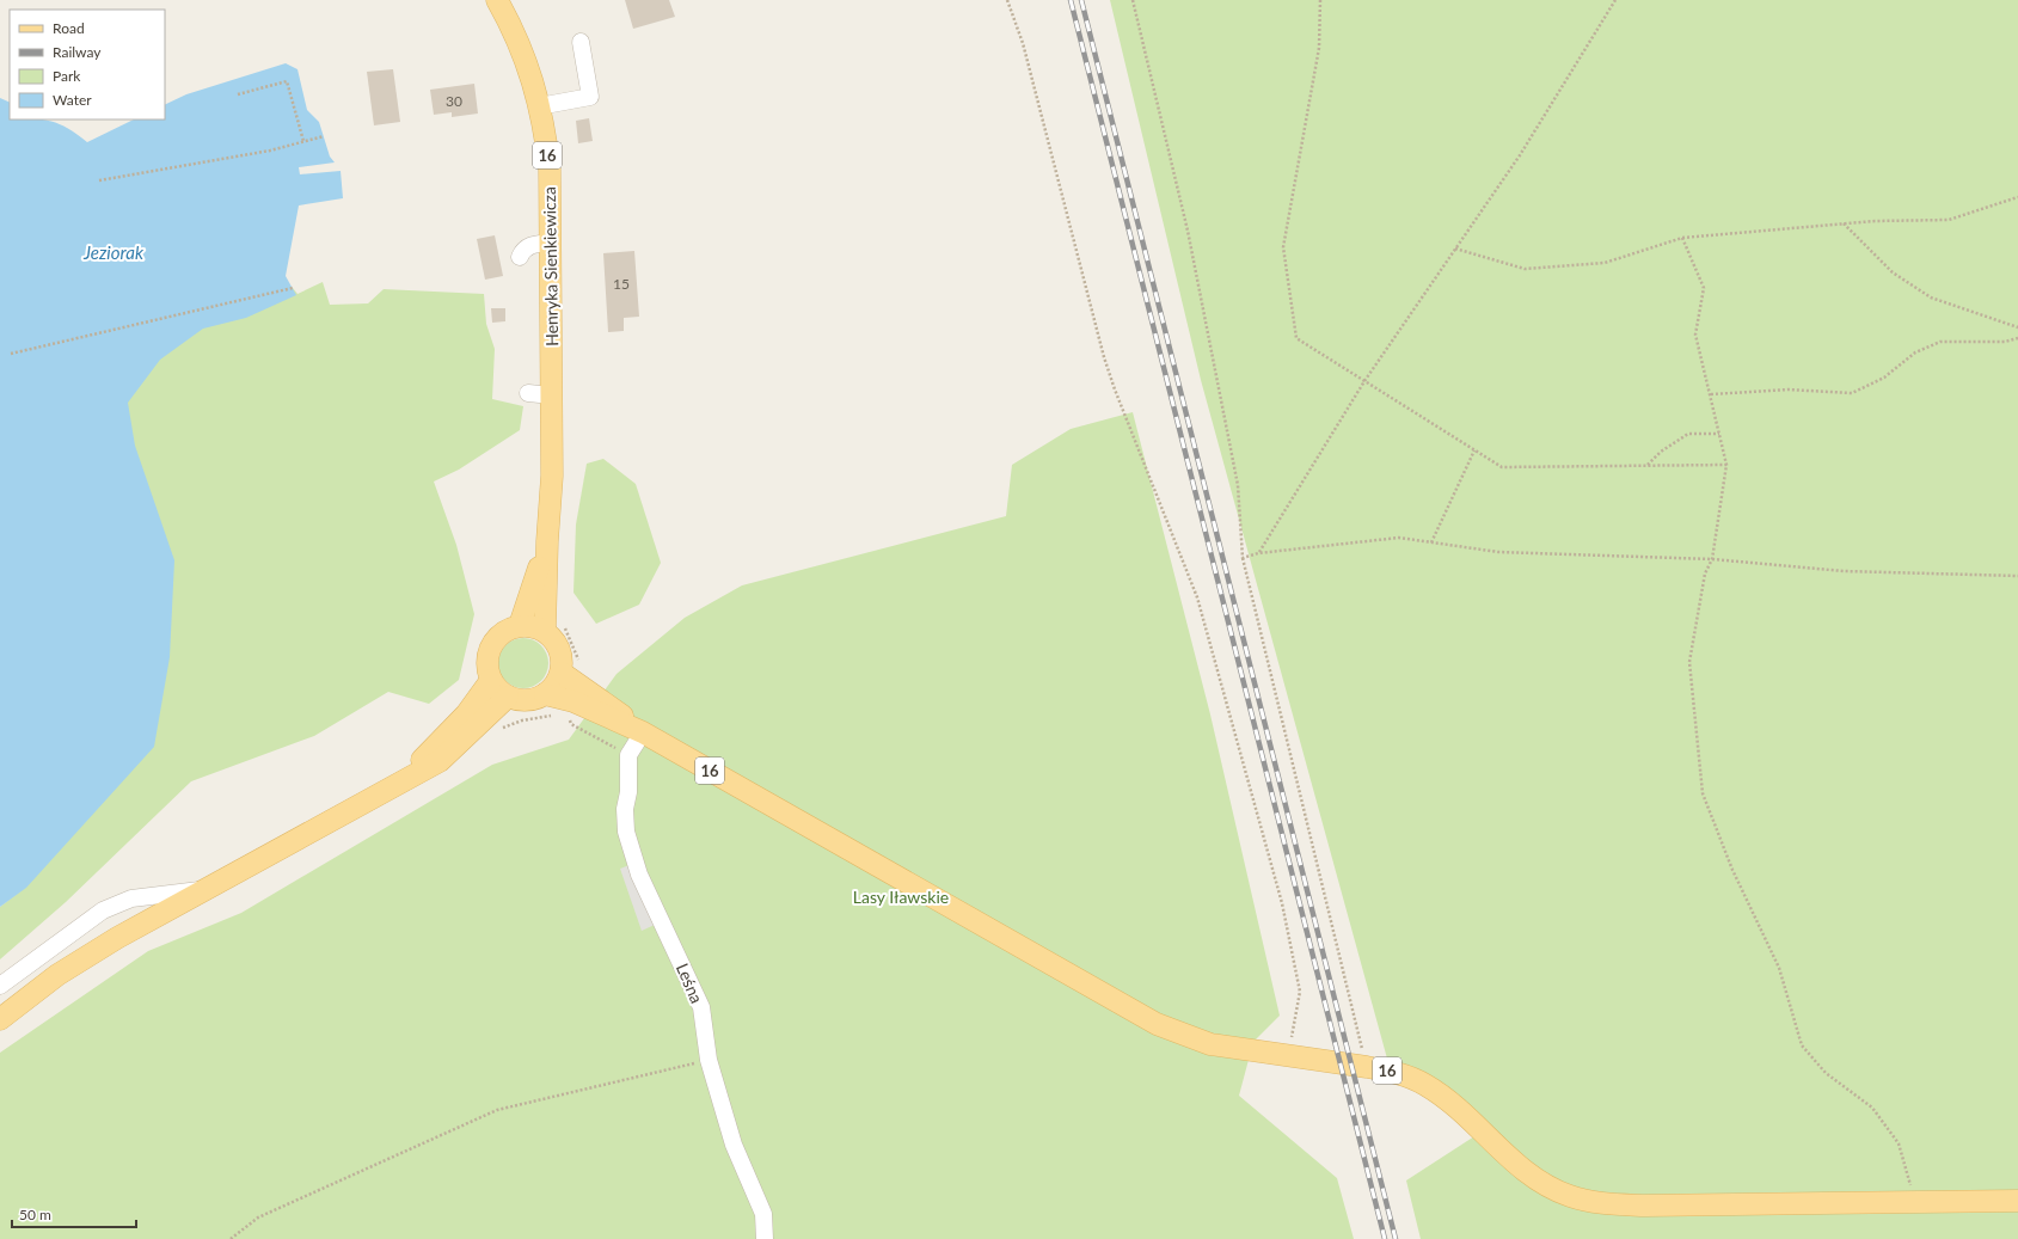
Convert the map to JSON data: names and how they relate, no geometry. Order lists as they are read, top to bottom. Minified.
{"streets":{"main road":["16","Henryka Sienkiewicza"],"lane":["Leśna"]},"crossings":[["16","Henryka Sienkiewicza"]],"water":["Jeziorak"],"parks":["Lasy Iławskie"],"house_numbers":["30","15"],"legend":["Road","Railway","Park","Water"],"scale_bar":"50 m"}
